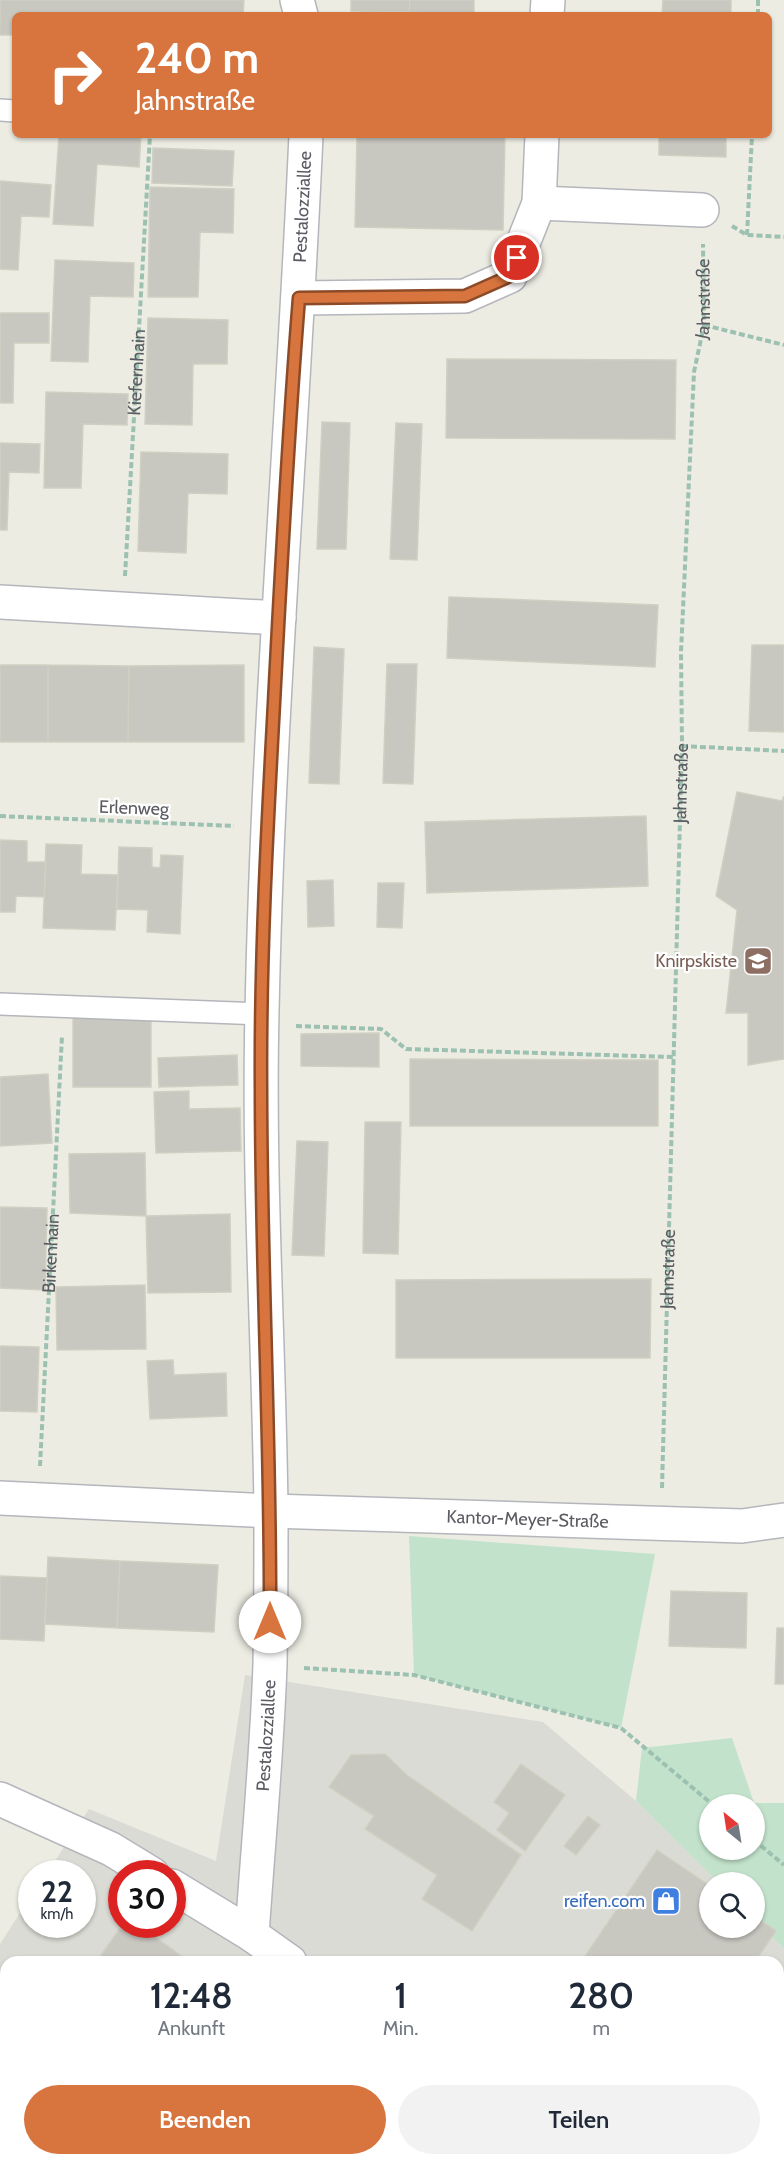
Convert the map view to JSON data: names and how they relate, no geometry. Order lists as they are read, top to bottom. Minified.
{"streets":{"street":["Pestalozziallee","Kantor-Meyer-Straße"],"path":["Jahnstraße","Kiefernhain","Erlenweg","Birkenhain"]},"crossings":[["Pestalozziallee","Erlenweg"],["Pestalozziallee","Kantor-Meyer-Straße"],["Jahnstraße","Kantor-Meyer-Straße"]],"places":{"school or university":["Knirpskiste"],"shop":["reifen.com"]},"north":"top left","page":{"turn":["240 m","Jahnstraße"],"speed":"22 km/h","limit":"30","eta":["12:48","Ankunft","1","Min.","280","m"],"buttons":["Beenden","Teilen"]}}
